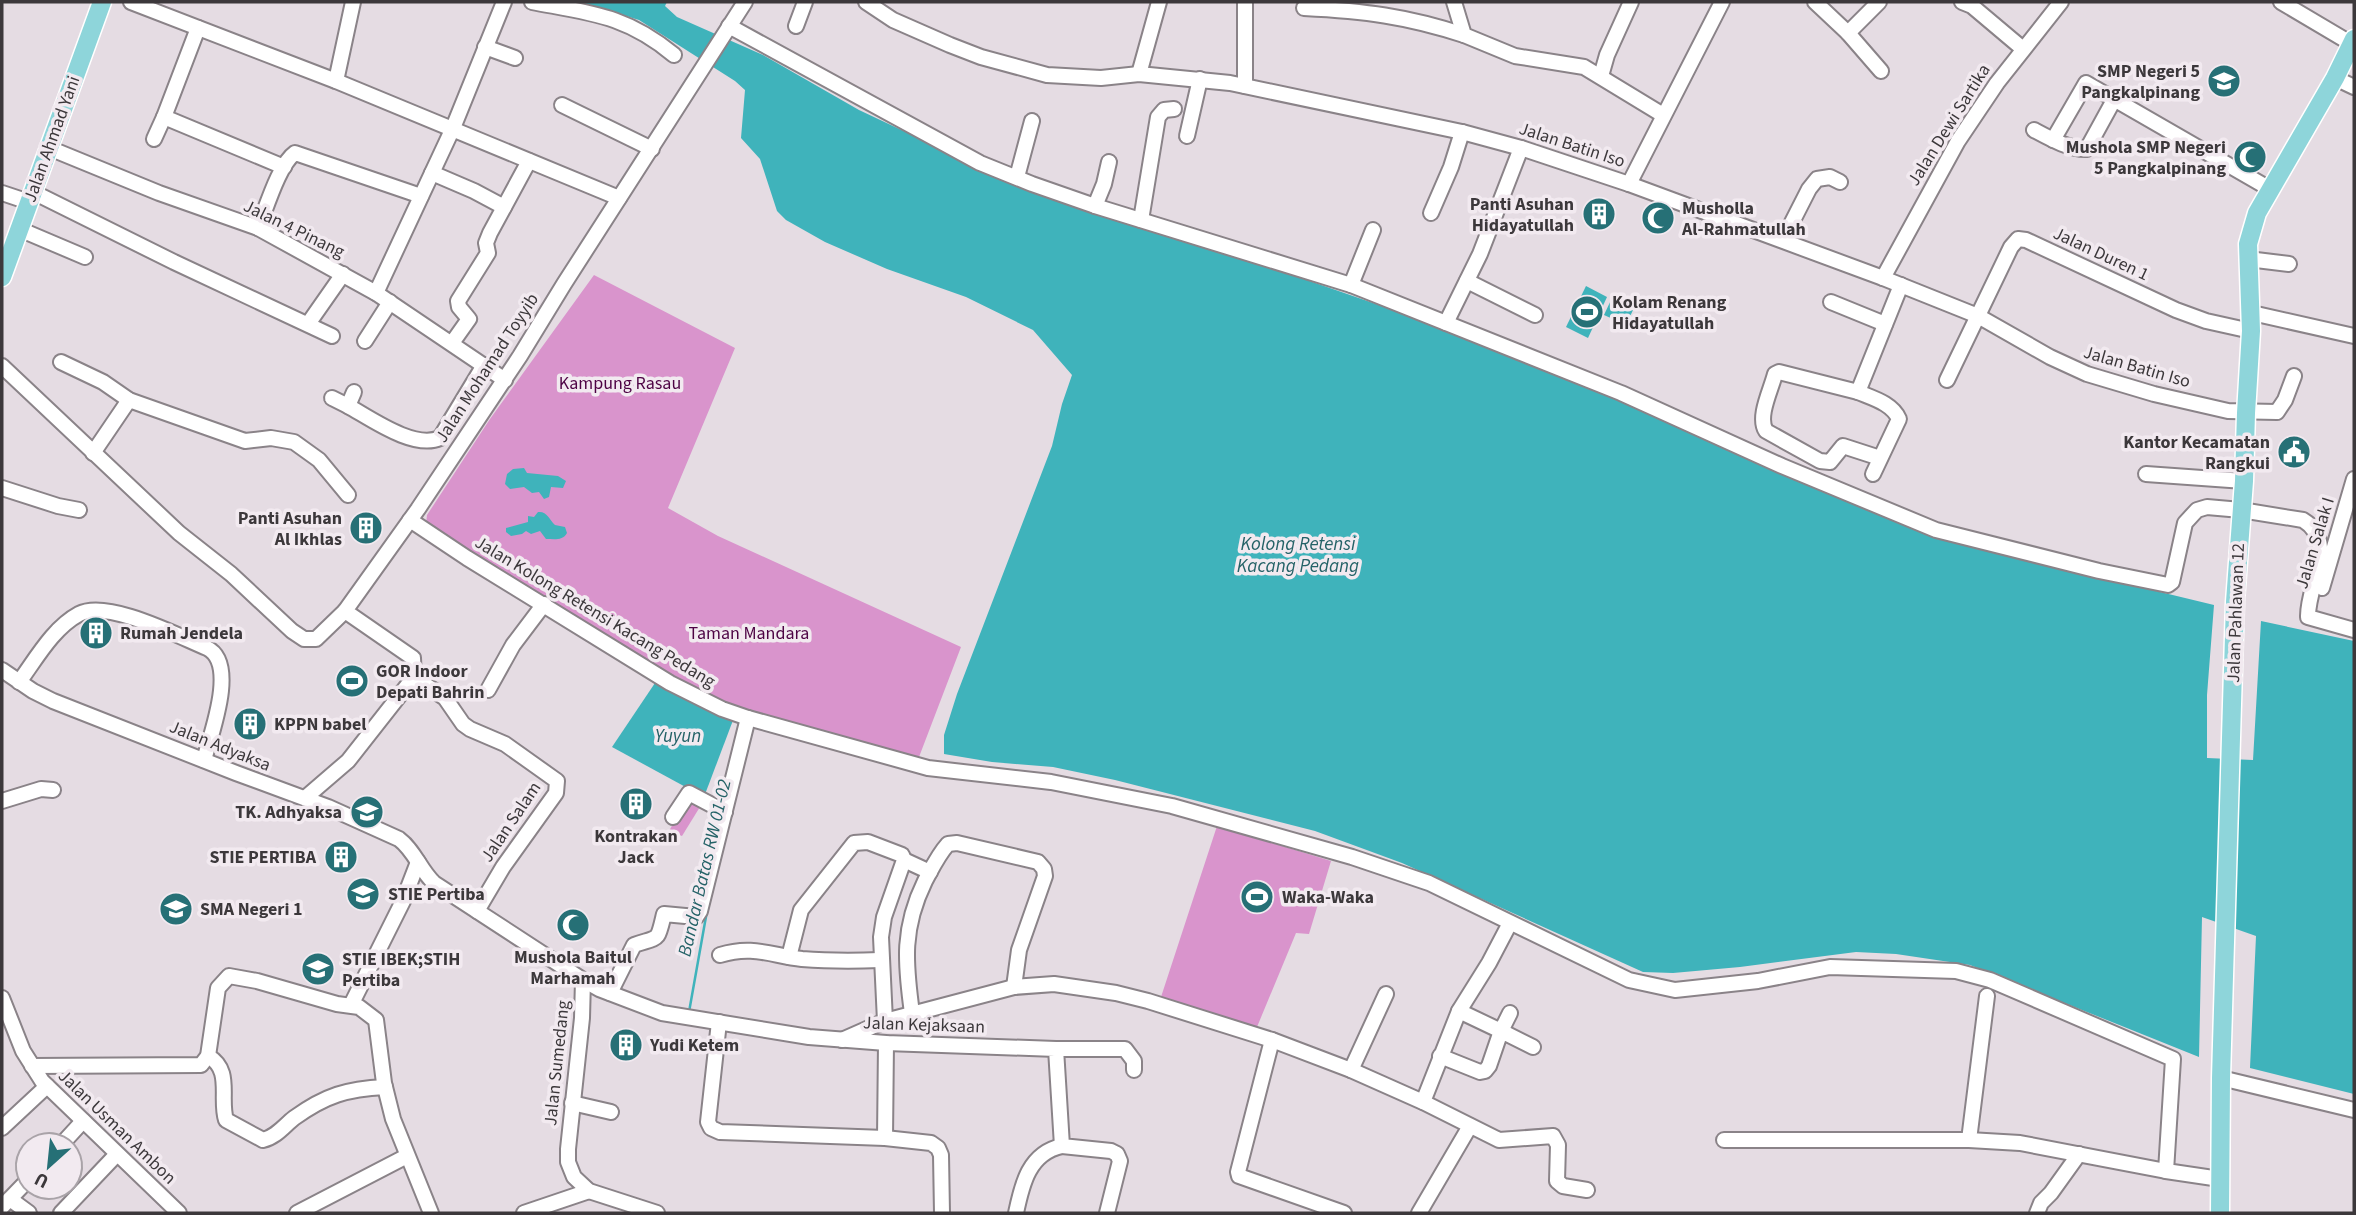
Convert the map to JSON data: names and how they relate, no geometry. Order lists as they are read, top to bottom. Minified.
{"streets":{"main road":["Jalan Ahmad Yani","Jalan Pahlawan 12"],"street":["Jalan Dewi Sartika","Jalan Batin Iso","Jalan 4 Pinang","Jalan Duren 1","Jalan Mohamad Toyyib","Jalan Salak I","Jalan Kolong Retensi Kacang Pedang","Jalan Adyaksa","Jalan Salam","Jalan Kejaksaan","Jalan Sumedang","Jalan Usman Ambon"]},"crossings":[["Jalan Dewi Sartika","Jalan Batin Iso"],["Jalan Ahmad Yani","Jalan 4 Pinang"],["Jalan Batin Iso","Jalan Duren 1"],["Jalan Batin Iso","Jalan Pahlawan 12"],["Jalan 4 Pinang","Jalan Mohamad Toyyib"],["Jalan Duren 1","Jalan Pahlawan 12"],["Jalan Mohamad Toyyib","Jalan Kolong Retensi Kacang Pedang"],["Jalan Adyaksa","Jalan Sumedang"],["Jalan Salam","Jalan Sumedang"],["Jalan Kejaksaan","Jalan Sumedang"]],"water":["Kolong Retensi Kacang Pedang","Yuyun","Bandar Batas RW 01-02"],"parks":["Kampung Rasau","Taman Mandara"],"places":{"school or university":["SMP Negeri 5 Pangkalpinang","TK. Adhyaksa","STIE Pertiba","SMA Negeri 1","STIE IBEK;STIH Pertiba"],"mosque":["Mushola SMP Negeri 5 Pangkalpinang","Musholla Al-Rahmatullah","Mushola Baitul Marhamah"],"building":["Panti Asuhan Hidayatullah","Panti Asuhan Al Ikhlas","Rumah Jendela","KPPN babel","Kontrakan Jack","STIE PERTIBA","Yudi Ketem"],"sports":["Kolam Renang Hidayatullah","GOR Indoor Depati Bahrin","Waka-Waka"],"public building":["Kantor Kecamatan Rangkui"]},"north":"bottom left"}
